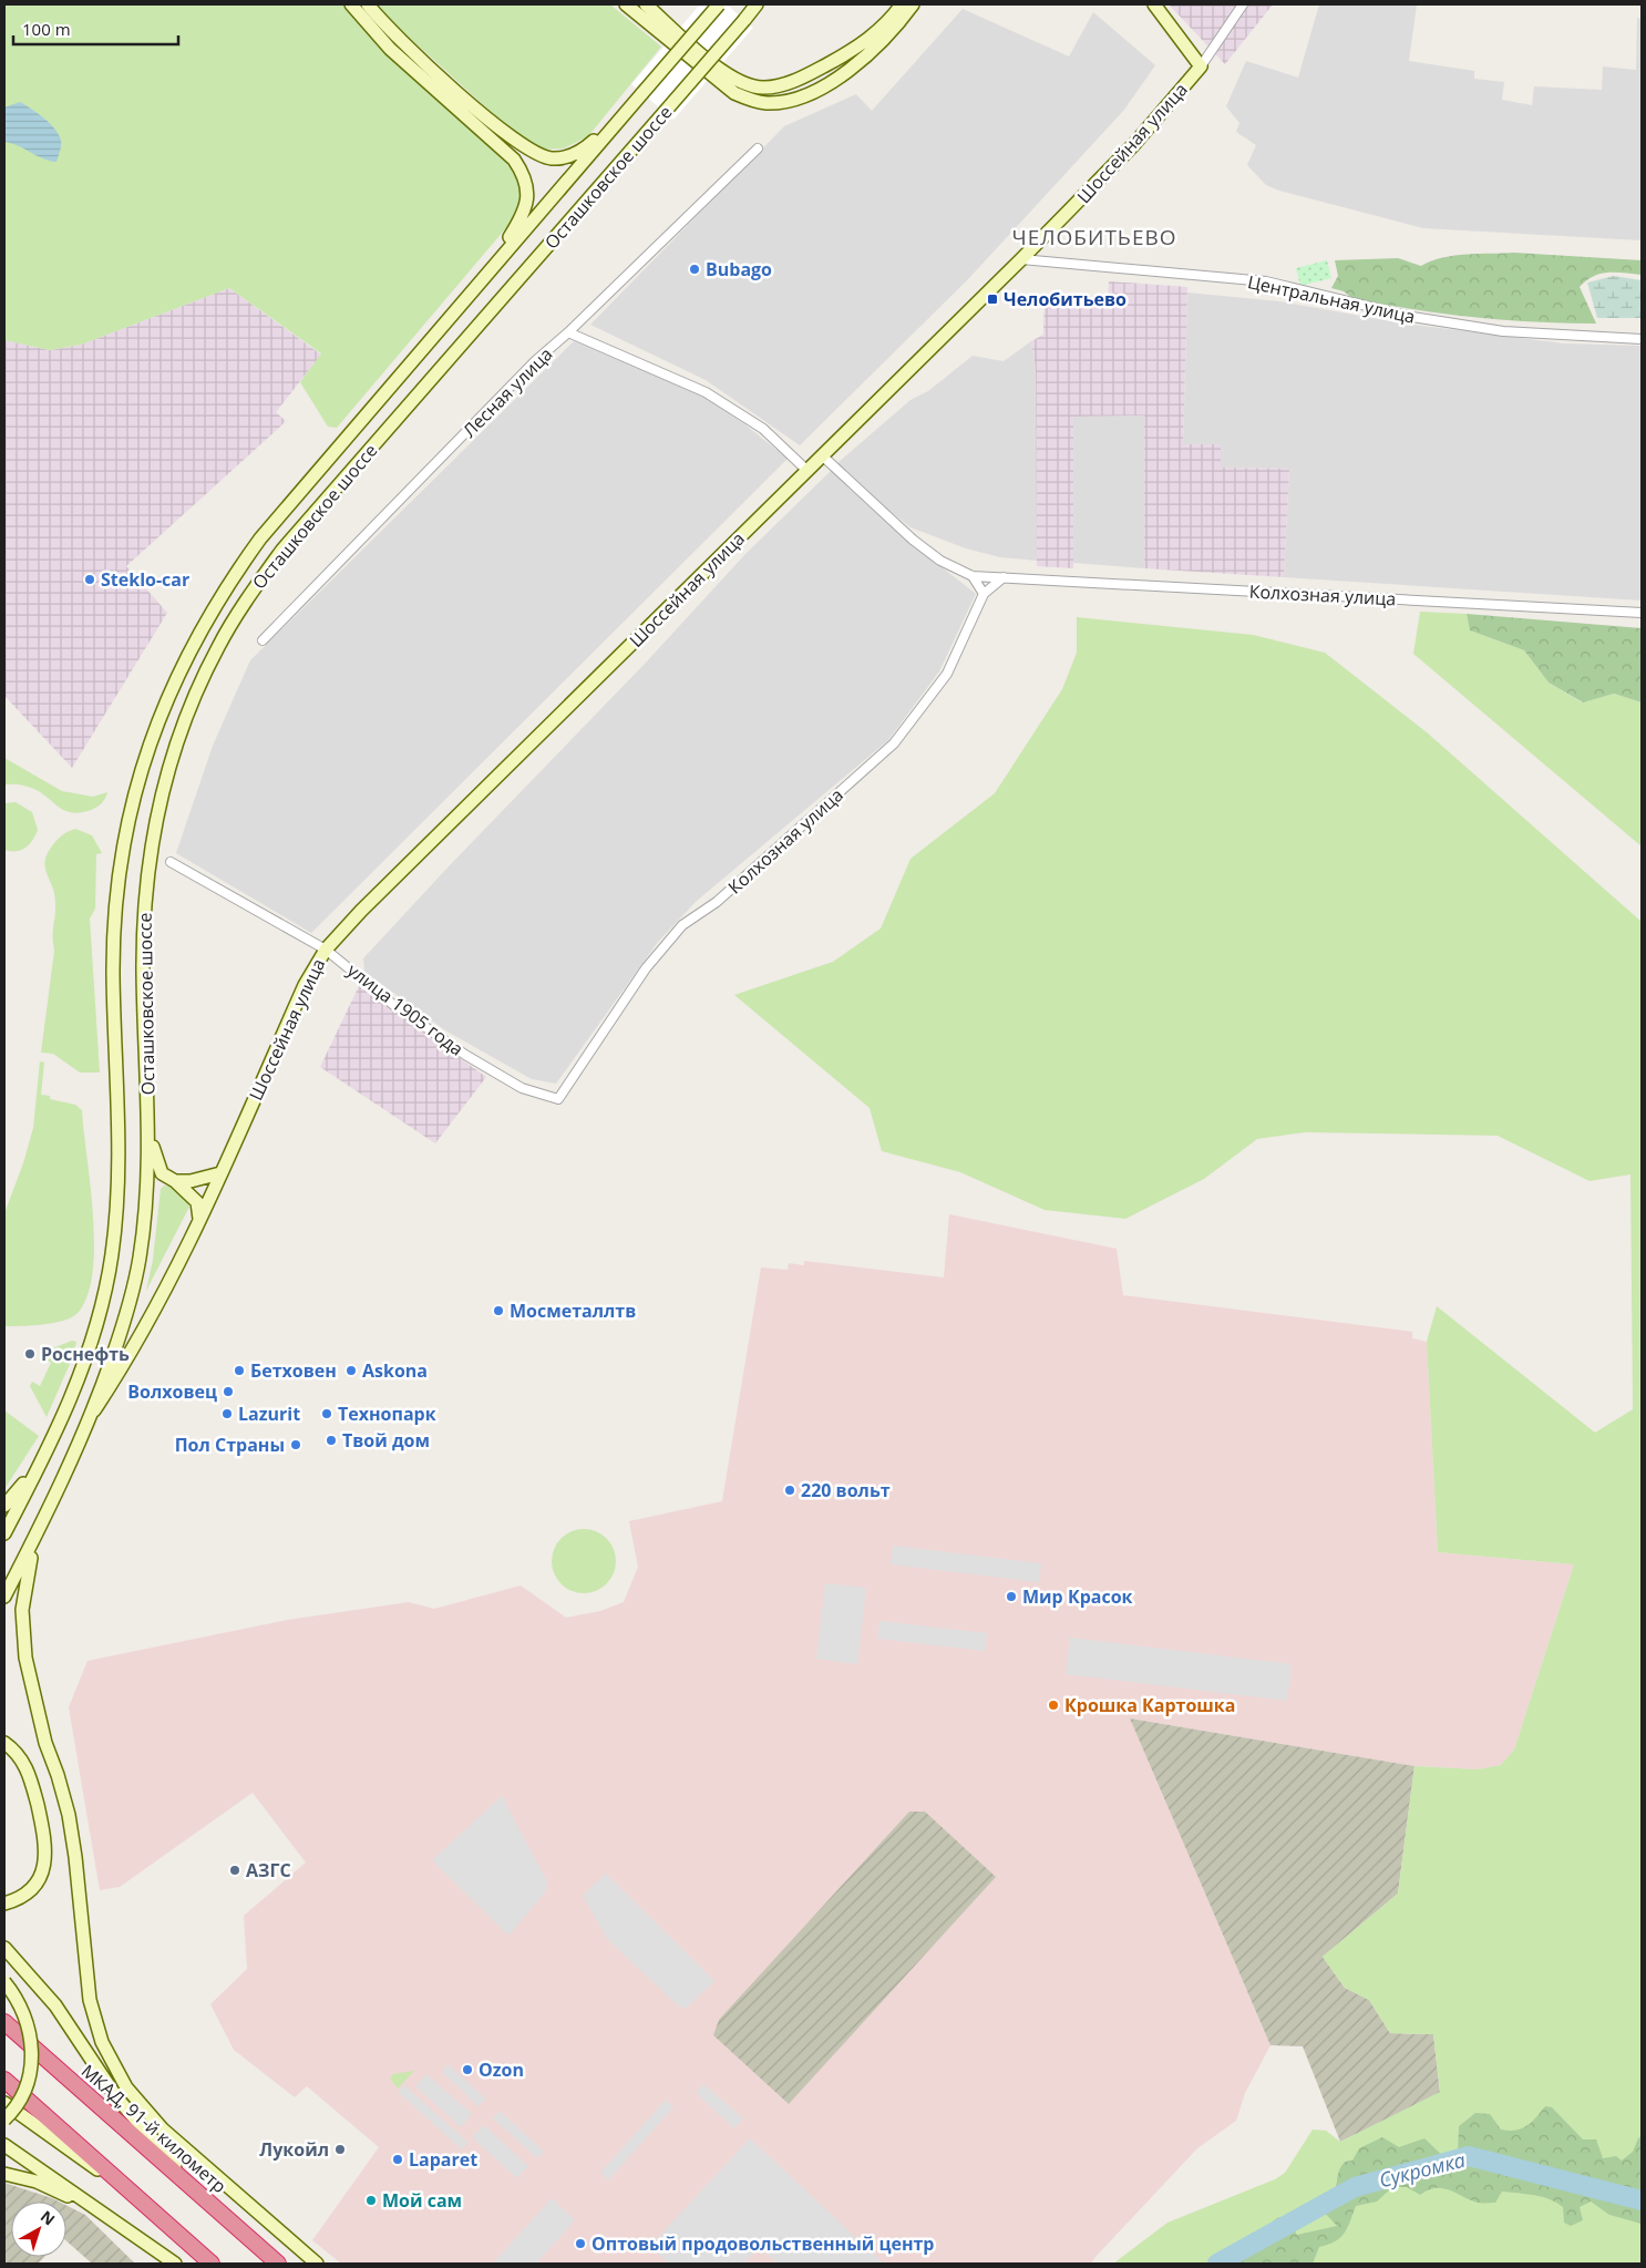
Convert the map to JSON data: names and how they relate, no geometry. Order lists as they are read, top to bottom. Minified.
{"streets":{"highway":["МКАД, 91-й километр"],"main road":["Шоссейная улица","Осташковское шоссе"],"street":["Центральная улица","Лесная улица","Колхозная улица","улица 1905 года"]},"crossings":[["Шоссейная улица","Осташковское шоссе"],["Шоссейная улица","Центральная улица"],["Шоссейная улица","Колхозная улица"],["Шоссейная улица","улица 1905 года"],["Колхозная улица","улица 1905 года"]],"districts":["ЧЕЛОБИТЬЕВО"],"water":["Сукромка"],"places":{"other":["Bubago","Steklo-car","Мосметаллтв","Роснефть","Бетховен","Askona","Волховец","Lazurit","Технопарк","Твой дом","Пол Страны","220 вольт","Мир Красок","Крошка Картошка","АЗГС","Ozon","Лукойл","Laparet","Мой сам","Оптовый продовольственный центр"],"transit":["Челобитьево"]},"scale_bar":"100 m","north":"top right"}
